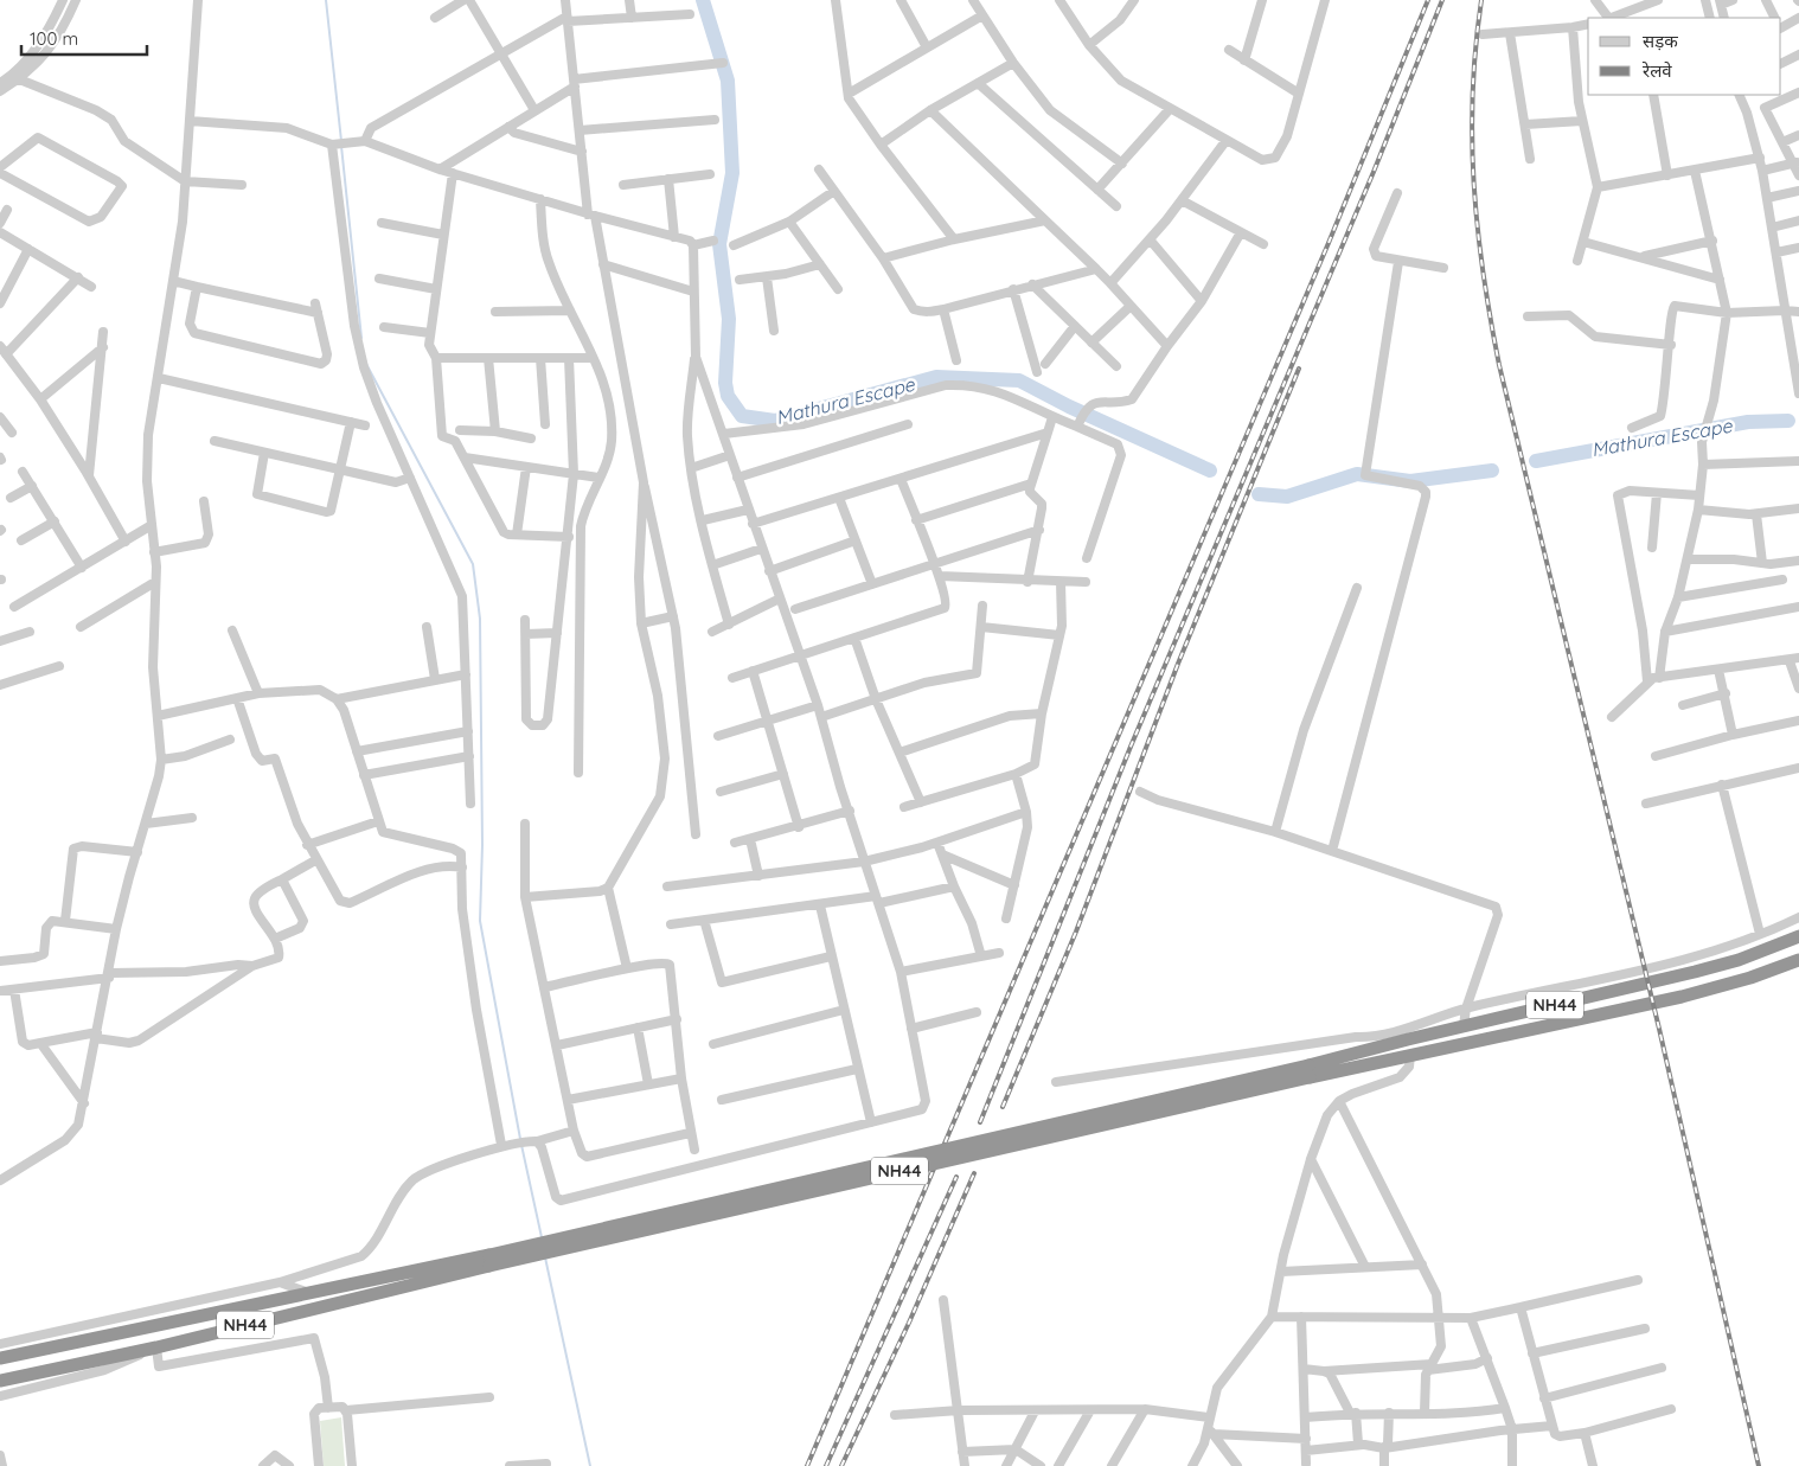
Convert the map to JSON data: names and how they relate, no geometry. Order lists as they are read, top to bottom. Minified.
{"streets":{"highway":["NH44"]},"water":["Mathura Escape"],"legend":["सड़क","रेलवे"],"scale_bar":"100 m"}
